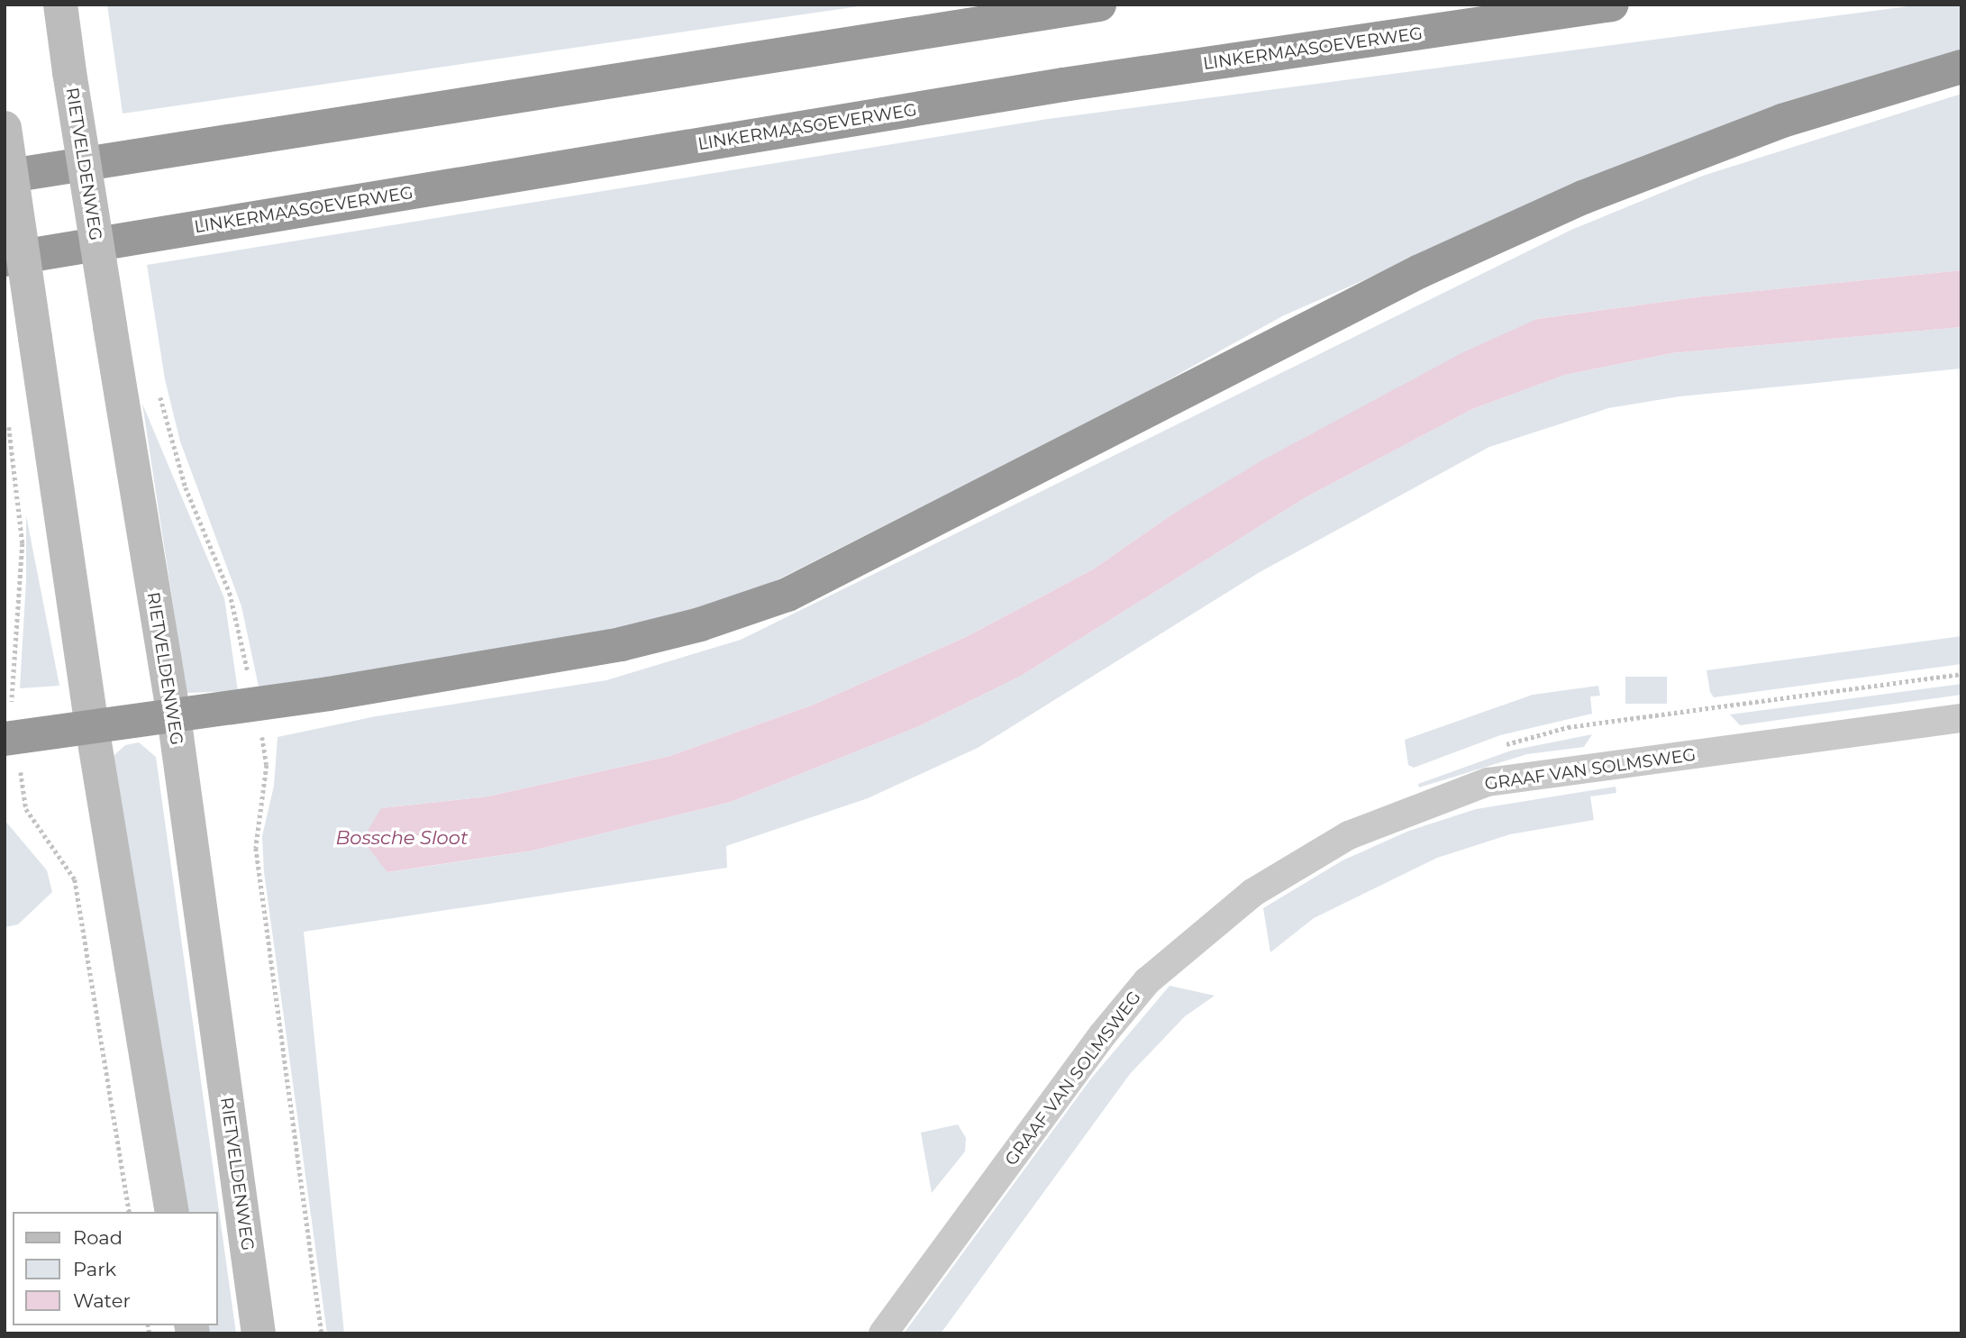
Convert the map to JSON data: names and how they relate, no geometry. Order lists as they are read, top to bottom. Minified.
{"streets":{"highway":["LINKERMAASOEVERWEG"],"main road":["RIETVELDENWEG"],"street":["GRAAF VAN SOLMSWEG"]},"water":["Bossche Sloot"],"legend":["Road","Park","Water"]}
